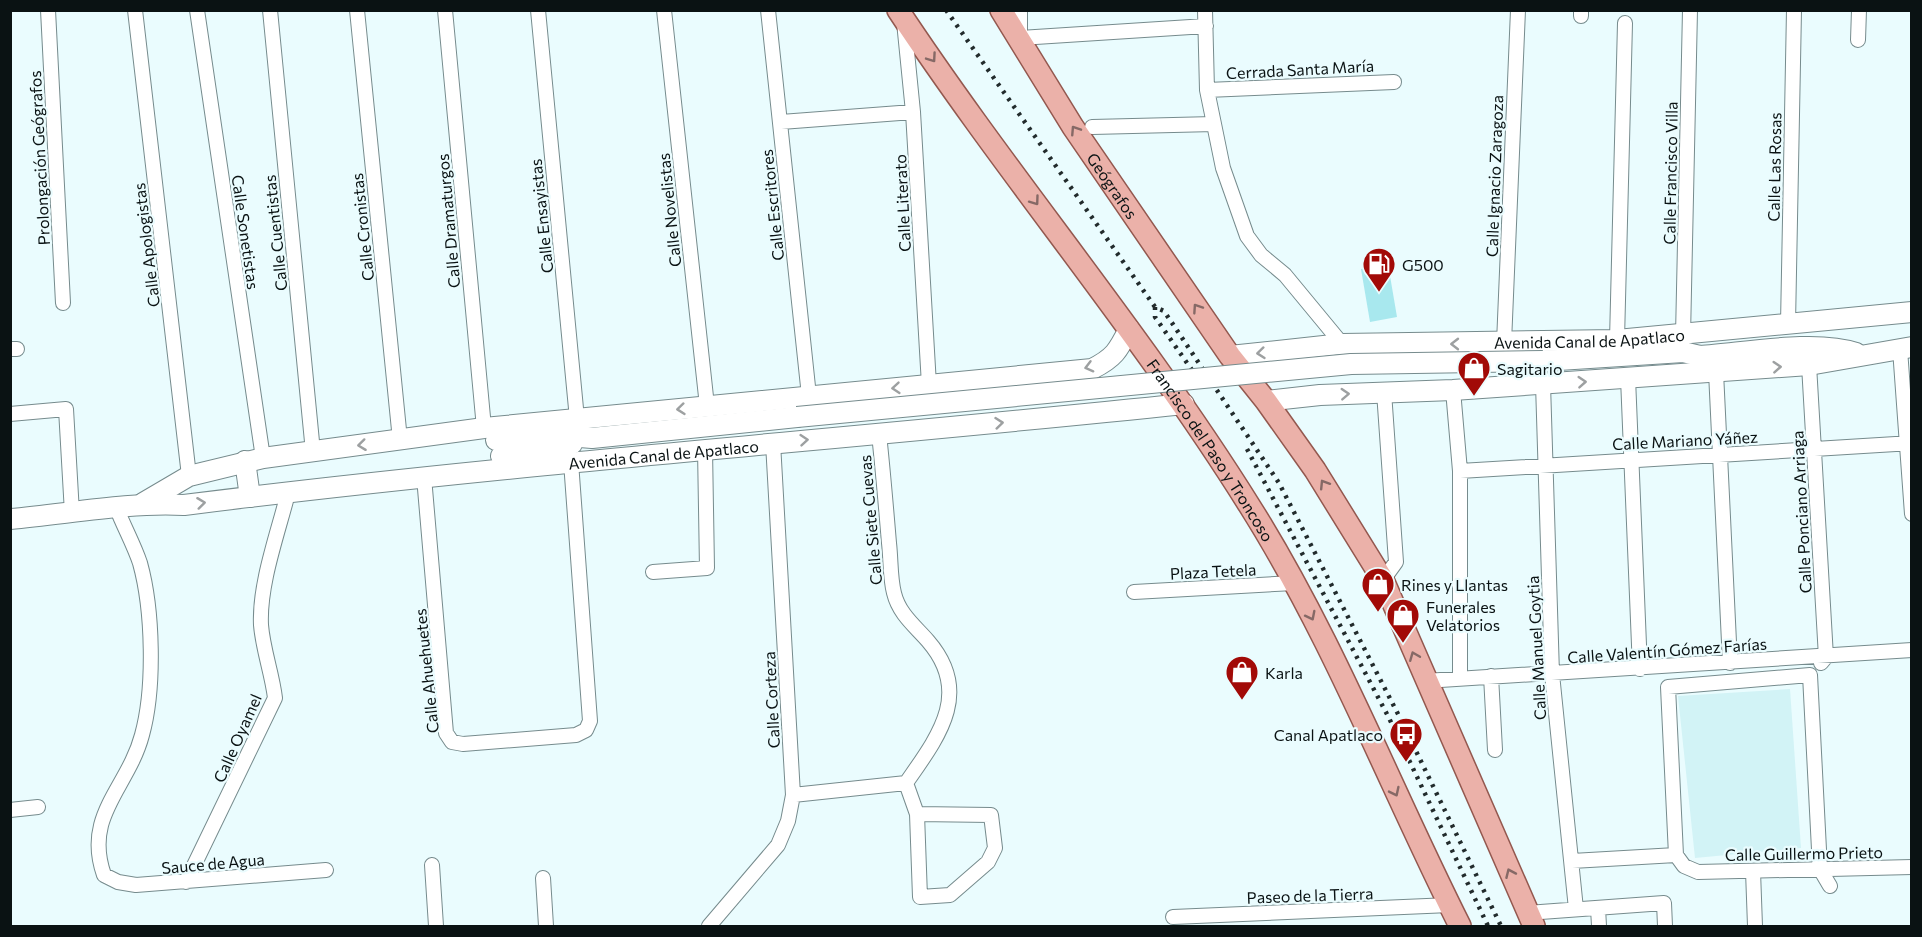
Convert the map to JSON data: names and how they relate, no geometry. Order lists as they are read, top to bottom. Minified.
{"streets":{"main road":["Geógrafos","Francisco del Paso y Troncoso"],"street":["Cerrada Santa María","Prolongación Geógrafos","Calle Las Rosas","Calle Francisco Villa","Calle Ignacio Zaragoza","Calle Literato","Calle Escritores","Calle Novelistas","Calle Ensayistas","Calle Dramaturgos","Calle Cronistas","Calle Sonetistas","Calle Cuentistas","Calle Apologistas","Avenida Canal de Apatlaco","Calle Mariano Yáñez","Calle Ponciano Arriaga","Calle Siete Cuevas","Plaza Tetela","Calle Manuel Goytia","Calle Valentín Gómez Farías","Calle Ahuehuetes","Calle Corteza","Calle Oyamel","Calle Guillermo Prieto","Sauce de Agua","Paseo de la Tierra"]},"crossings":[["Calle Las Rosas","Avenida Canal de Apatlaco"],["Calle Francisco Villa","Avenida Canal de Apatlaco"],["Calle Ignacio Zaragoza","Avenida Canal de Apatlaco"],["Geógrafos","Avenida Canal de Apatlaco"],["Calle Literato","Avenida Canal de Apatlaco"],["Calle Literato","Francisco del Paso y Troncoso"],["Calle Escritores","Avenida Canal de Apatlaco"],["Calle Novelistas","Avenida Canal de Apatlaco"],["Calle Ensayistas","Avenida Canal de Apatlaco"],["Calle Dramaturgos","Avenida Canal de Apatlaco"],["Calle Cronistas","Avenida Canal de Apatlaco"],["Calle Sonetistas","Avenida Canal de Apatlaco"],["Calle Cuentistas","Avenida Canal de Apatlaco"],["Calle Apologistas","Avenida Canal de Apatlaco"],["Avenida Canal de Apatlaco","Francisco del Paso y Troncoso"],["Avenida Canal de Apatlaco","Calle Siete Cuevas"],["Avenida Canal de Apatlaco","Calle Ahuehuetes"],["Avenida Canal de Apatlaco","Calle Corteza"],["Avenida Canal de Apatlaco","Calle Oyamel"],["Avenida Canal de Apatlaco","Sauce de Agua"],["Calle Mariano Yáñez","Calle Ponciano Arriaga"],["Calle Mariano Yáñez","Calle Manuel Goytia"],["Francisco del Paso y Troncoso","Plaza Tetela"],["Francisco del Paso y Troncoso","Paseo de la Tierra"],["Calle Ponciano Arriaga","Calle Valentín Gómez Farías"],["Calle Manuel Goytia","Calle Valentín Gómez Farías"],["Calle Oyamel","Sauce de Agua"]],"one_way":["Geógrafos"],"places":{"fuel station":["G500"],"shop":["Sagitario","Rines y Llantas","Funerales Velatorios","Karla"],"bus stop":["Canal Apatlaco"]}}
